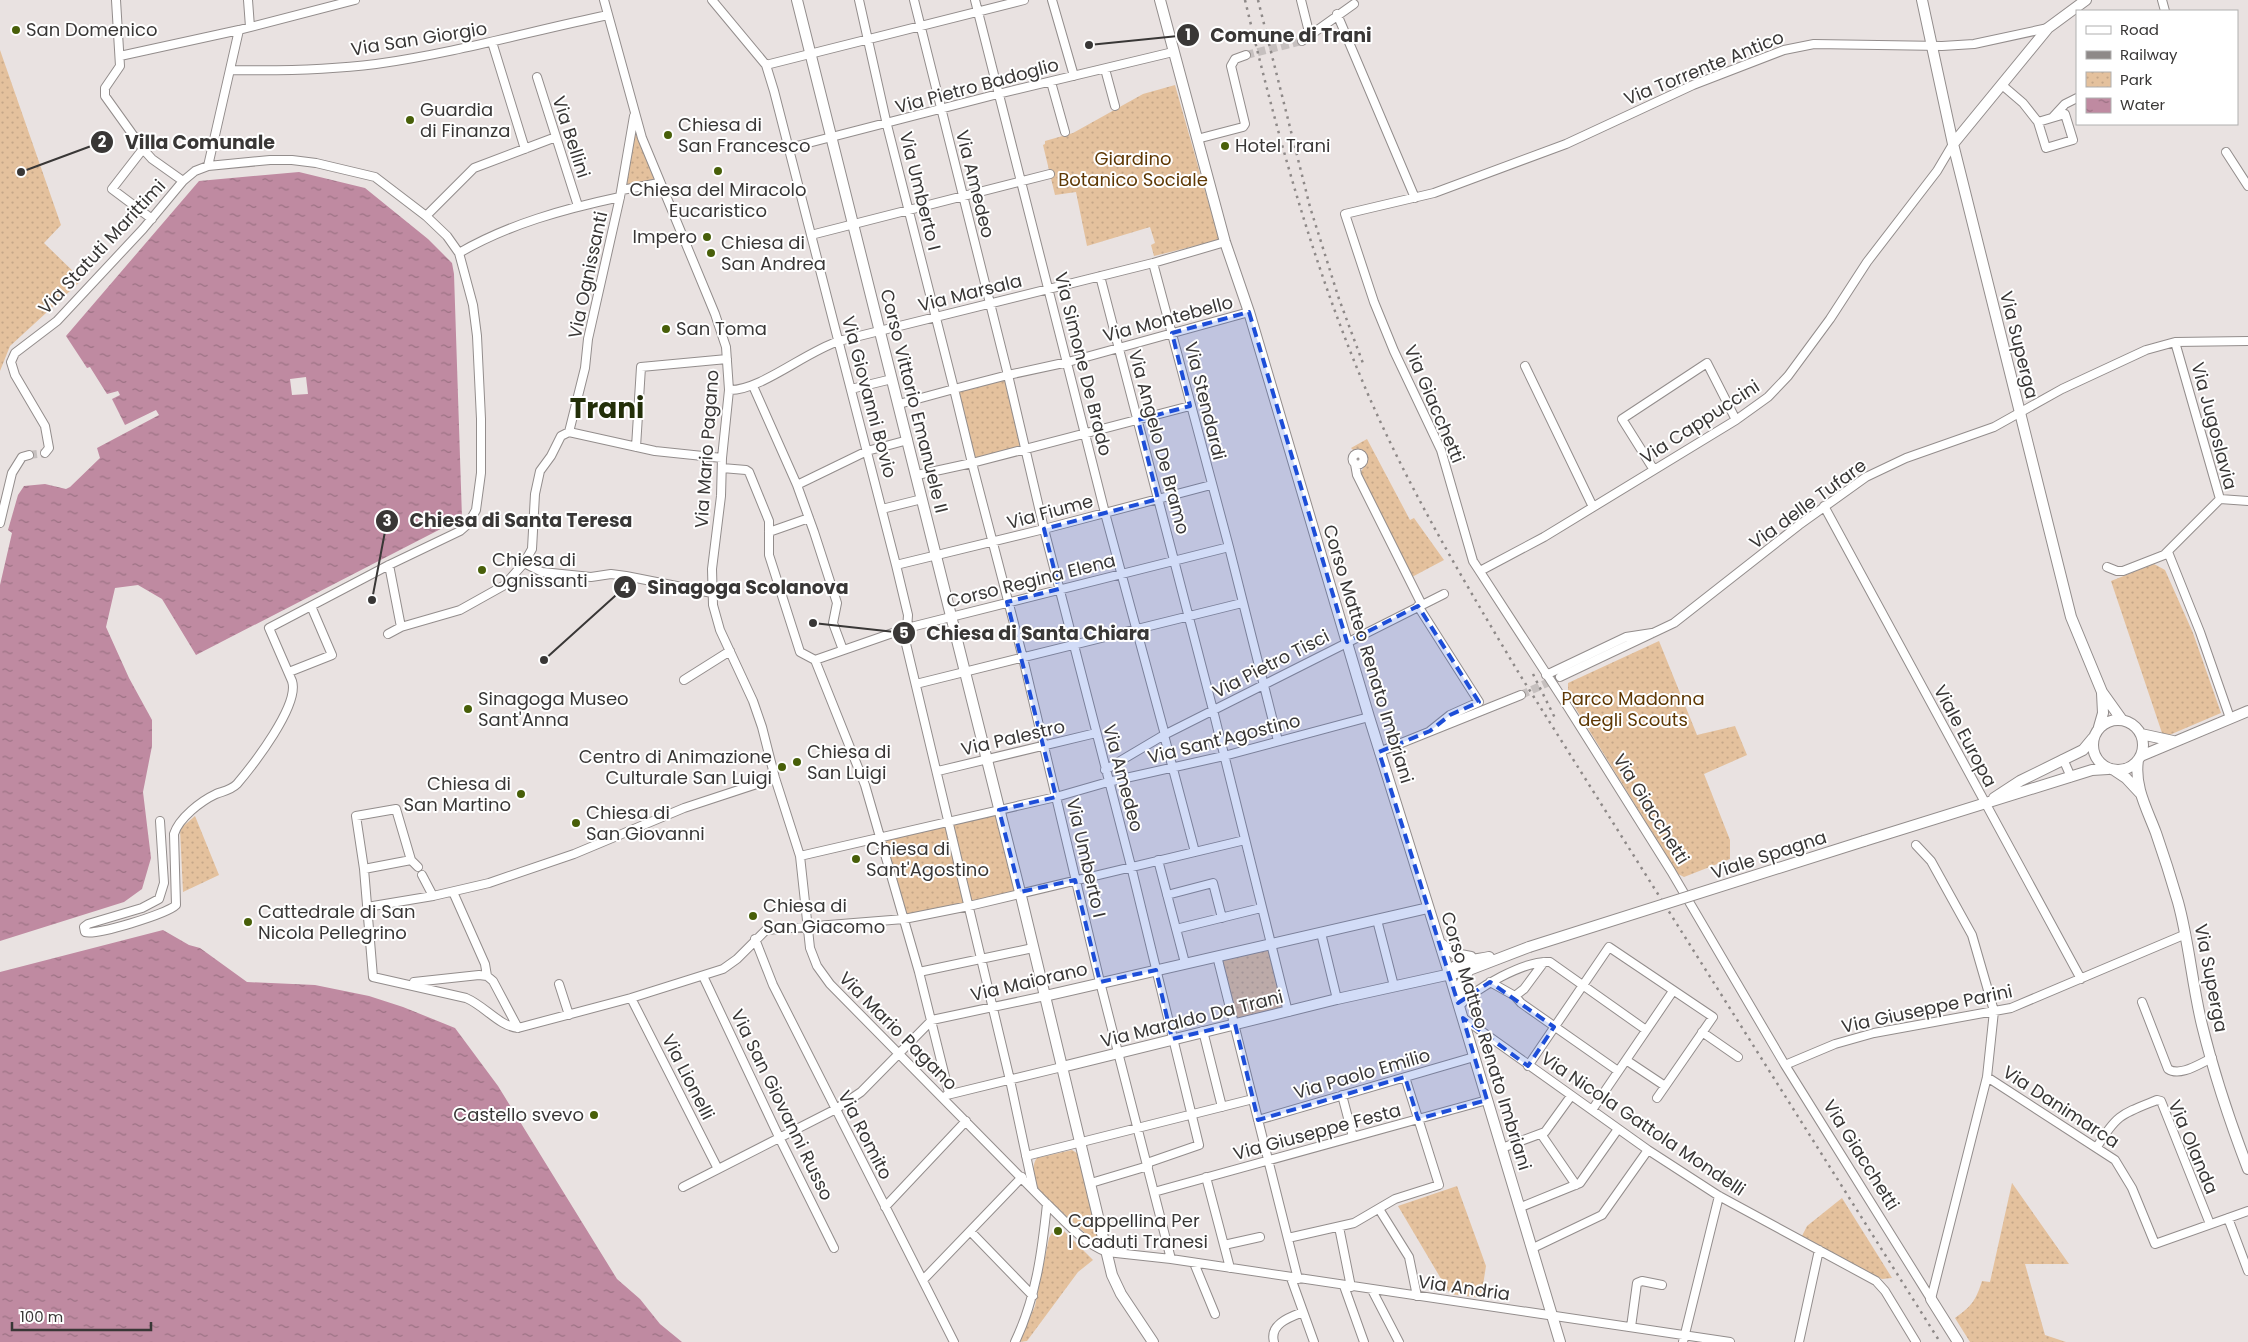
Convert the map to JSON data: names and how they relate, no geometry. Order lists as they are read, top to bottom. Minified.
{"streets":{"street":["Via San Giorgio","Via Torrente Antico","Via Pietro Badoglio","Via Bellini","Via Amedeo","Via Umberto I","Via Statuti Marittimi","Via Ognissanti","Via Marsala","Via Montebello","Via Superga","Via Simone De Brado","Via Giovanni Bovio","Corso Vittorio Emanuele II","Via Stendardi","Via Giacchetti","Via Cappuccini","Via Jugoslavia","Via Angelo De Bramo","Via Mario Pagano","Via delle Tufare","Via Fiume","Corso Regina Elena","Corso Matteo Renato Imbriani","Via Pietro Tisci","Viale Europa","Via Palestro","Via Sant'Agostino","Viale Spagna","Via Maiorano","Via Giuseppe Parini","Via Maraldo Da Trani","Via Paolo Emilio","Via Lionelli","Via San Giovanni Russo","Via Danimarca","Via Nicola Gattola Mondelli","Via Giuseppe Festa","Via Romito","Via Olanda","Via Andria"]},"crossings":[["Via Torrente Antico","Via Superga"],["Via Torrente Antico","Via Giacchetti"],["Via Pietro Badoglio","Via Amedeo"],["Via Pietro Badoglio","Via Umberto I"],["Via Pietro Badoglio","Via Simone De Brado"],["Via Pietro Badoglio","Via Giovanni Bovio"],["Via Pietro Badoglio","Corso Vittorio Emanuele II"],["Via Pietro Badoglio","Corso Matteo Renato Imbriani"],["Via Amedeo","Via Umberto I"],["Via Amedeo","Via Marsala"],["Via Amedeo","Via Montebello"],["Via Amedeo","Via Fiume"],["Via Amedeo","Corso Regina Elena"],["Via Amedeo","Via Pietro Tisci"],["Via Amedeo","Via Palestro"],["Via Amedeo","Via Sant'Agostino"],["Via Amedeo","Via Maiorano"],["Via Amedeo","Via Maraldo Da Trani"],["Via Umberto I","Via Marsala"],["Via Umberto I","Via Montebello"],["Via Umberto I","Via Fiume"],["Via Umberto I","Corso Regina Elena"],["Via Umberto I","Via Palestro"],["Via Umberto I","Via Sant'Agostino"],["Via Umberto I","Via Maiorano"],["Via Umberto I","Via Maraldo Da Trani"],["Via Umberto I","Via Giuseppe Festa"],["Via Umberto I","Via Andria"],["Via Ognissanti","Via Mario Pagano"],["Via Marsala","Via Simone De Brado"],["Via Marsala","Via Giovanni Bovio"],["Via Marsala","Corso Vittorio Emanuele II"],["Via Marsala","Via Stendardi"],["Via Marsala","Via Angelo De Bramo"],["Via Marsala","Via Mario Pagano"],["Via Marsala","Corso Matteo Renato Imbriani"],["Via Montebello","Via Simone De Brado"],["Via Montebello","Via Stendardi"],["Via Montebello","Via Angelo De Bramo"],["Via Montebello","Corso Matteo Renato Imbriani"],["Via Superga","Via Cappuccini"],["Via Superga","Via delle Tufare"],["Via Superga","Viale Spagna"],["Via Superga","Via Giuseppe Parini"],["Via Simone De Brado","Via Fiume"],["Via Simone De Brado","Corso Regina Elena"],["Via Simone De Brado","Via Pietro Tisci"],["Via Simone De Brado","Via Sant'Agostino"],["Via Giovanni Bovio","Via Mario Pagano"],["Via Giovanni Bovio","Via Fiume"],["Via Giovanni Bovio","Corso Regina Elena"],["Via Giovanni Bovio","Via Palestro"],["Via Giovanni Bovio","Via Sant'Agostino"],["Via Giovanni Bovio","Via Maiorano"],["Via Giovanni Bovio","Via Maraldo Da Trani"],["Corso Vittorio Emanuele II","Via Mario Pagano"],["Corso Vittorio Emanuele II","Via Fiume"],["Corso Vittorio Emanuele II","Corso Regina Elena"],["Corso Vittorio Emanuele II","Via Palestro"],["Corso Vittorio Emanuele II","Via Sant'Agostino"],["Corso Vittorio Emanuele II","Via Maiorano"],["Corso Vittorio Emanuele II","Via Maraldo Da Trani"],["Corso Vittorio Emanuele II","Via Andria"],["Via Stendardi","Via Fiume"],["Via Stendardi","Corso Regina Elena"],["Via Stendardi","Via Pietro Tisci"],["Via Stendardi","Via Sant'Agostino"],["Via Giacchetti","Via Cappuccini"],["Via Giacchetti","Via delle Tufare"],["Via Giacchetti","Via Giuseppe Parini"],["Via Jugoslavia","Via delle Tufare"],["Via Angelo De Bramo","Via Fiume"],["Via Angelo De Bramo","Corso Regina Elena"],["Via Angelo De Bramo","Via Pietro Tisci"],["Via Angelo De Bramo","Via Sant'Agostino"],["Via Angelo De Bramo","Via Maiorano"],["Via Angelo De Bramo","Via Maraldo Da Trani"],["Via Mario Pagano","Via Maraldo Da Trani"],["Via Mario Pagano","Via Andria"],["Via delle Tufare","Viale Europa"],["Corso Matteo Renato Imbriani","Via Pietro Tisci"],["Corso Matteo Renato Imbriani","Via Sant'Agostino"],["Corso Matteo Renato Imbriani","Viale Spagna"],["Corso Matteo Renato Imbriani","Via Maiorano"],["Corso Matteo Renato Imbriani","Via Maraldo Da Trani"],["Corso Matteo Renato Imbriani","Via Paolo Emilio"],["Corso Matteo Renato Imbriani","Via Nicola Gattola Mondelli"],["Corso Matteo Renato Imbriani","Via Giuseppe Festa"],["Corso Matteo Renato Imbriani","Via Andria"],["Viale Europa","Viale Spagna"],["Viale Europa","Via Giuseppe Parini"],["Viale Spagna","Via Maraldo Da Trani"],["Via Danimarca","Via Olanda"]],"districts":["Trani"],"parks":["Giardino Botanico Sociale","Parco Madonna degli Scouts"],"places":["San Domenico","Comune di Trani","Guardia di Finanza","Chiesa di San Francesco","Hotel Trani","Chiesa del Miracolo Eucaristico","Villa Comunale","Impero","Chiesa di San Andrea","San Toma","Chiesa di Ognissanti","Chiesa di Santa Teresa","Chiesa di Santa Chiara","Sinagoga Scolanova","Sinagoga Museo Sant'Anna","Chiesa di San Luigi","Centro di Animazione Culturale San Luigi","Chiesa di San Martino","Chiesa di San Giovanni","Chiesa di Sant'Agostino","Chiesa di San Giacomo","Cattedrale di San Nicola Pellegrino","Castello svevo","Cappellina Per I Caduti Tranesi"],"legend":["Road","Railway","Park","Water"],"scale_bar":"100 m"}
